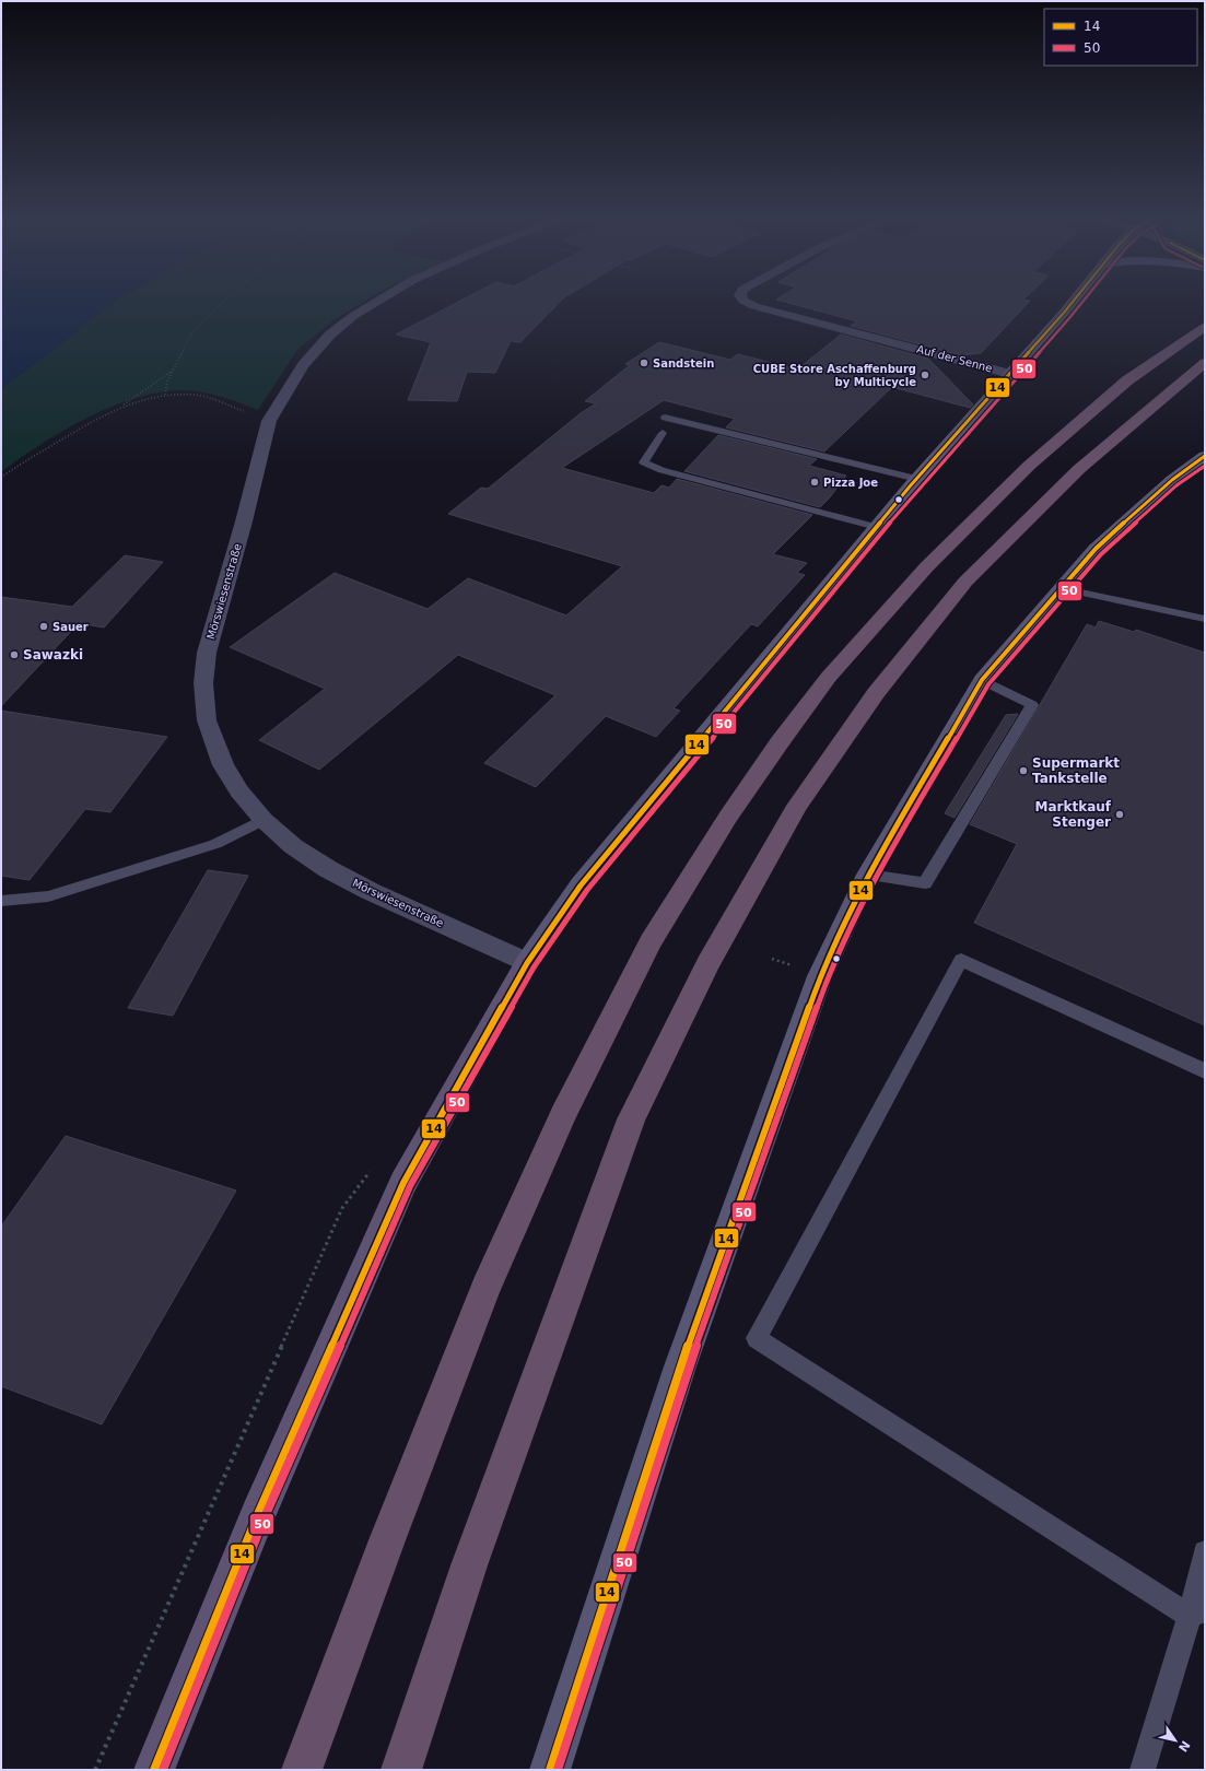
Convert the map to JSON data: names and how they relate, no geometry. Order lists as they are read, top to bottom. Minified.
{"streets":{"street":["Auf der Senne","Mörswiesenstraße"]},"places":["Sandstein","CUBE Store Aschaffenburg by Multicycle","Pizza Joe","Sauer","Sawazki","Supermarkt Tankstelle","Marktkauf Stenger"],"lines":["transit line 14","transit line 50"],"legend":["14","50"],"north":"bottom right"}
